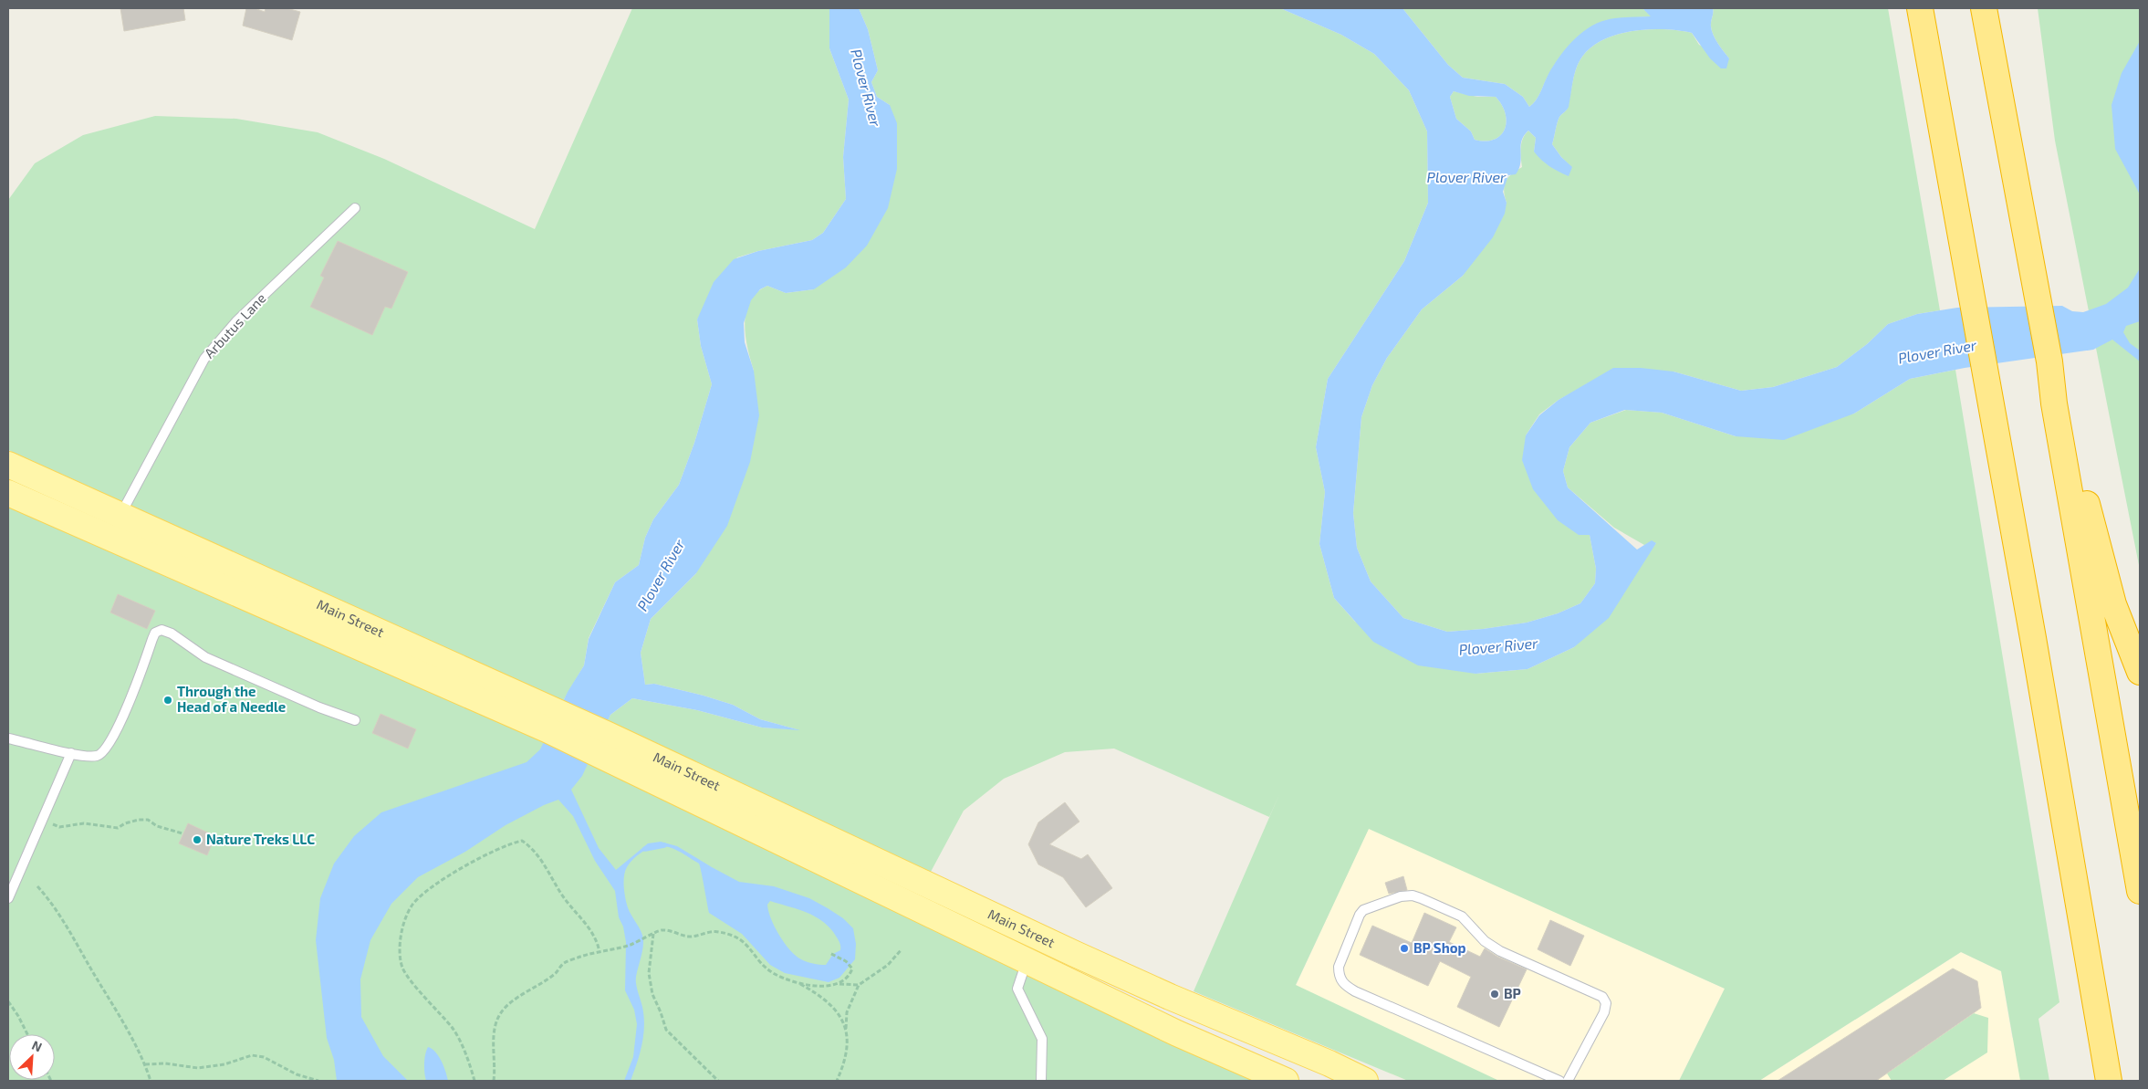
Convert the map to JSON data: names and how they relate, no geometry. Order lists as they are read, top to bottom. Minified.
{"streets":{"main road":["Main Street"],"lane":["Arbutus Lane"]},"crossings":[["Arbutus Lane","Main Street"]],"water":["Plover River"],"places":["Through the Head of a Needle","Nature Treks LLC","BP Shop","BP"],"north":"top right"}
